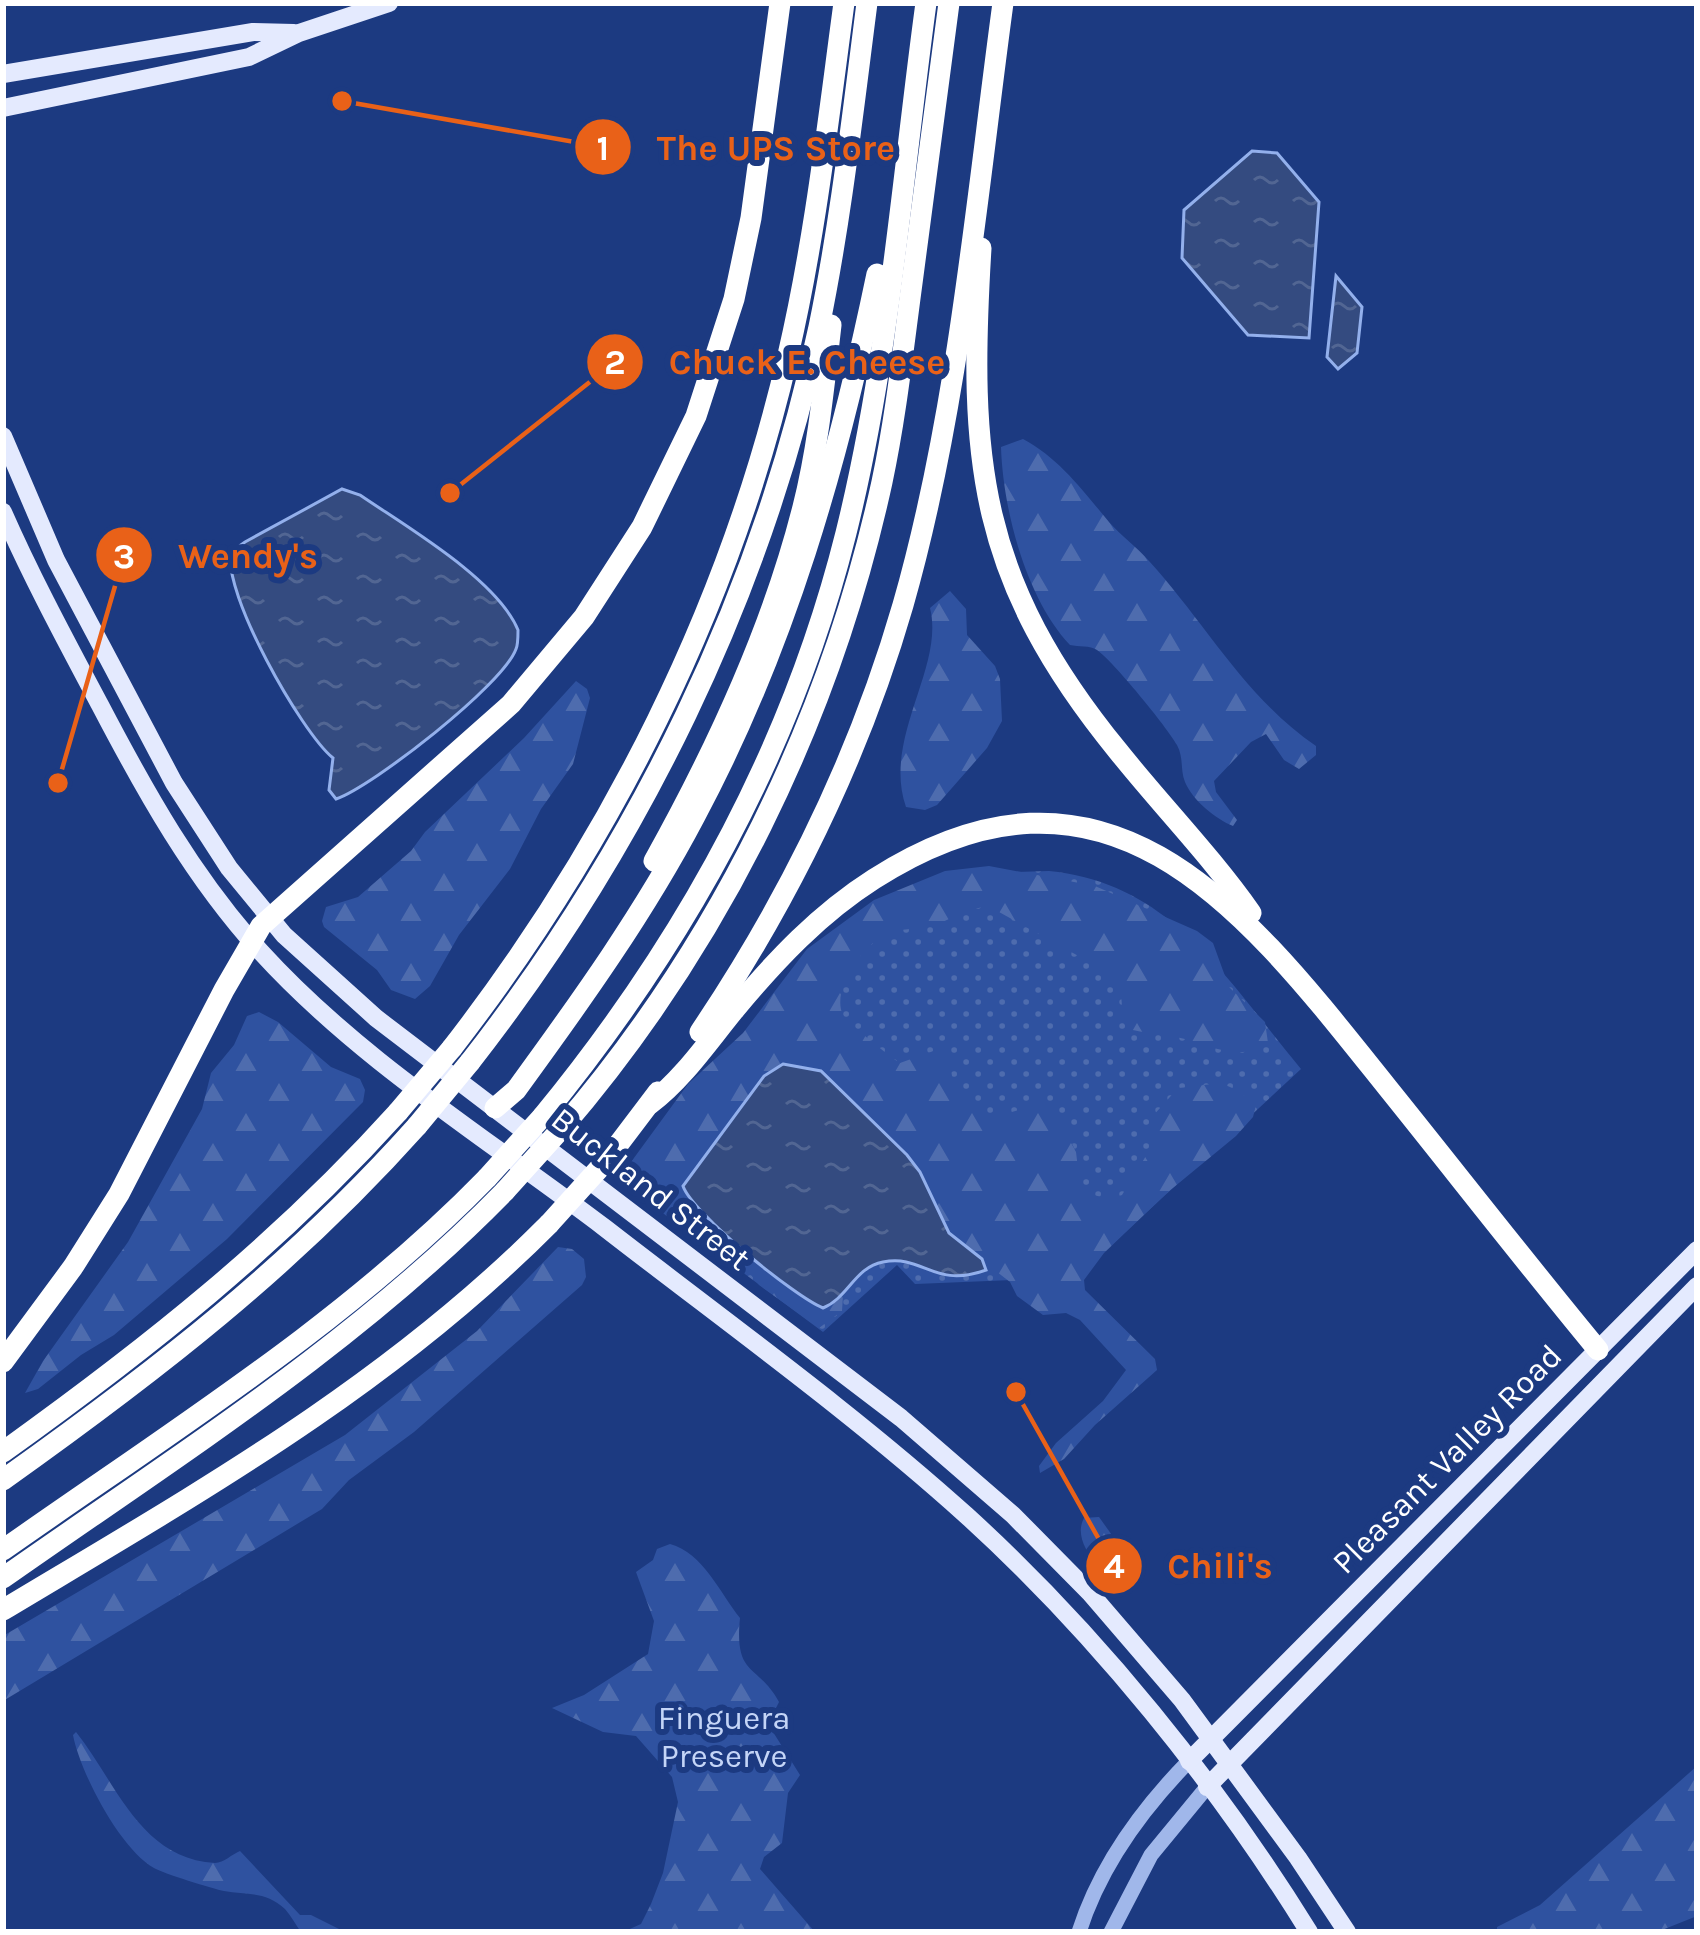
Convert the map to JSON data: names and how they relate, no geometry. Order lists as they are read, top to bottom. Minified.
{"streets":{"main road":["Buckland Street","Pleasant Valley Road"]},"crossings":[["Buckland Street","Pleasant Valley Road"]],"parks":["Finguera Preserve"],"places":["The UPS Store","Chuck E. Cheese","Wendy's","Chili's"]}
